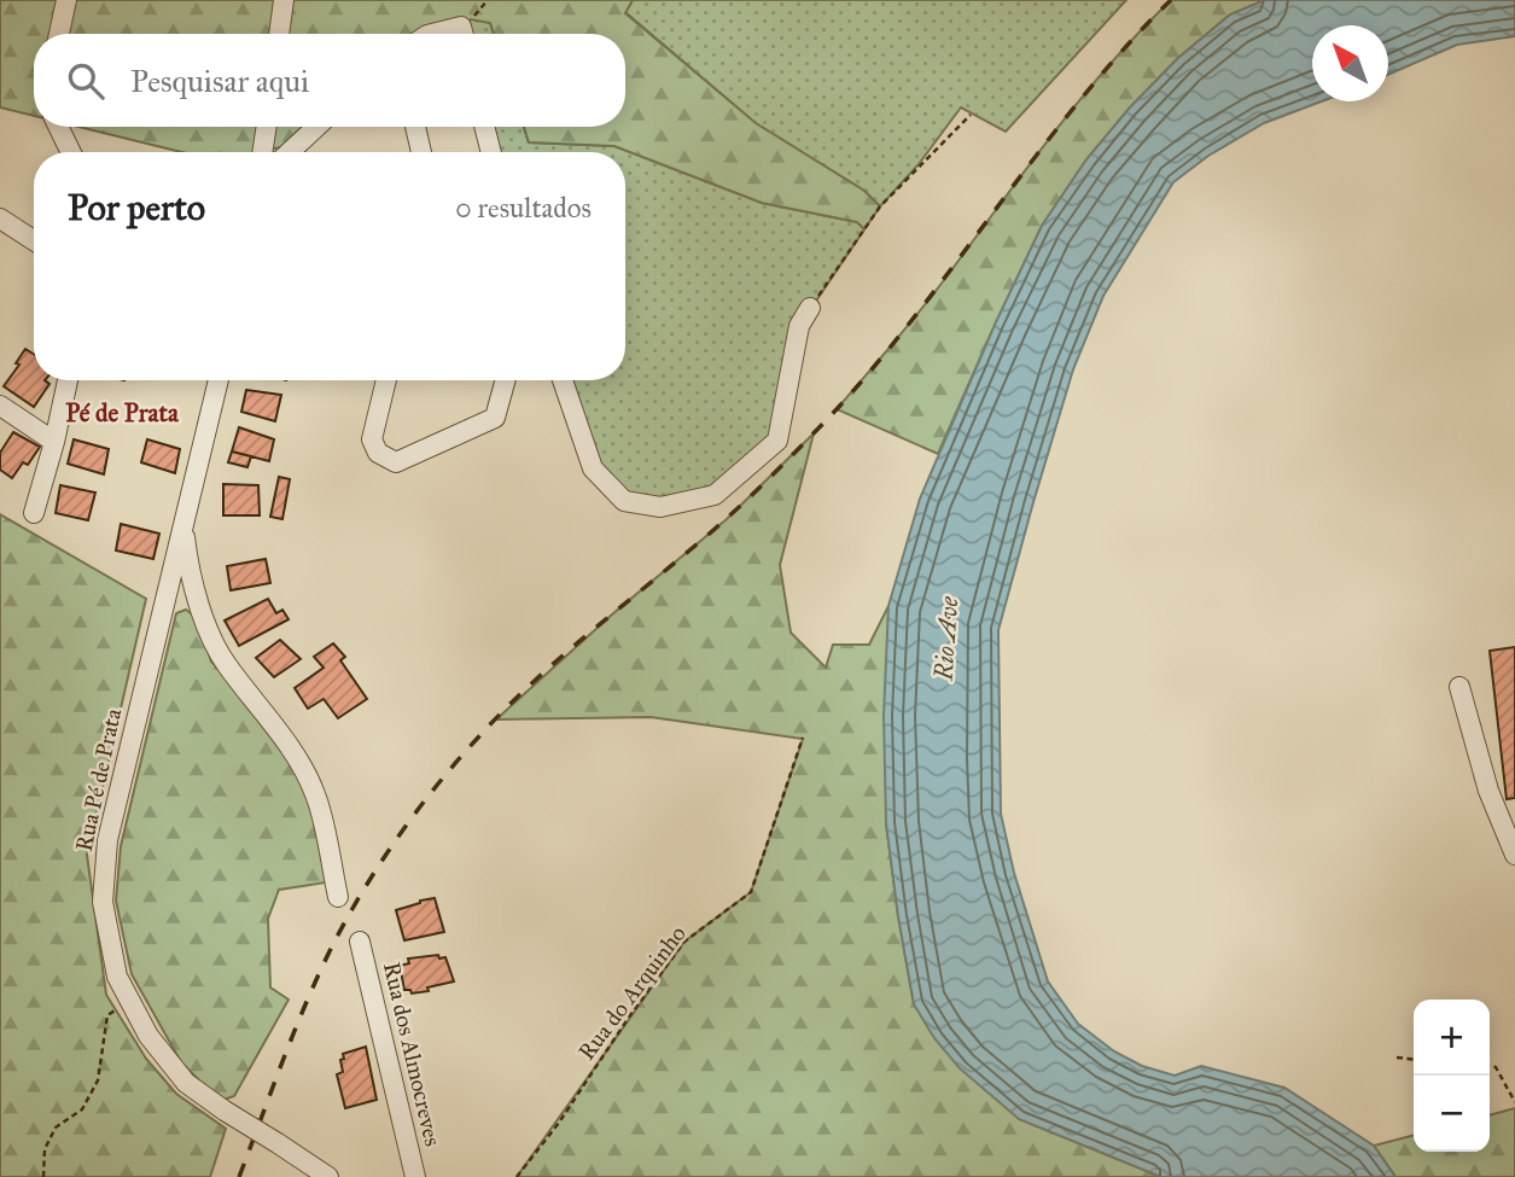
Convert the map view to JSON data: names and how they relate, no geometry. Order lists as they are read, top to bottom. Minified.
{"streets":{"street":["Rua Pé de Prata","Rua dos Almocreves"],"path":["Rua do Arquinho"]},"districts":["Pé de Prata"],"water":["Rio Ave"],"north":"top left","page":{"search":"Pesquisar aqui","heading":["Por perto","0 resultados"],"map_buttons":["+","−"]}}
